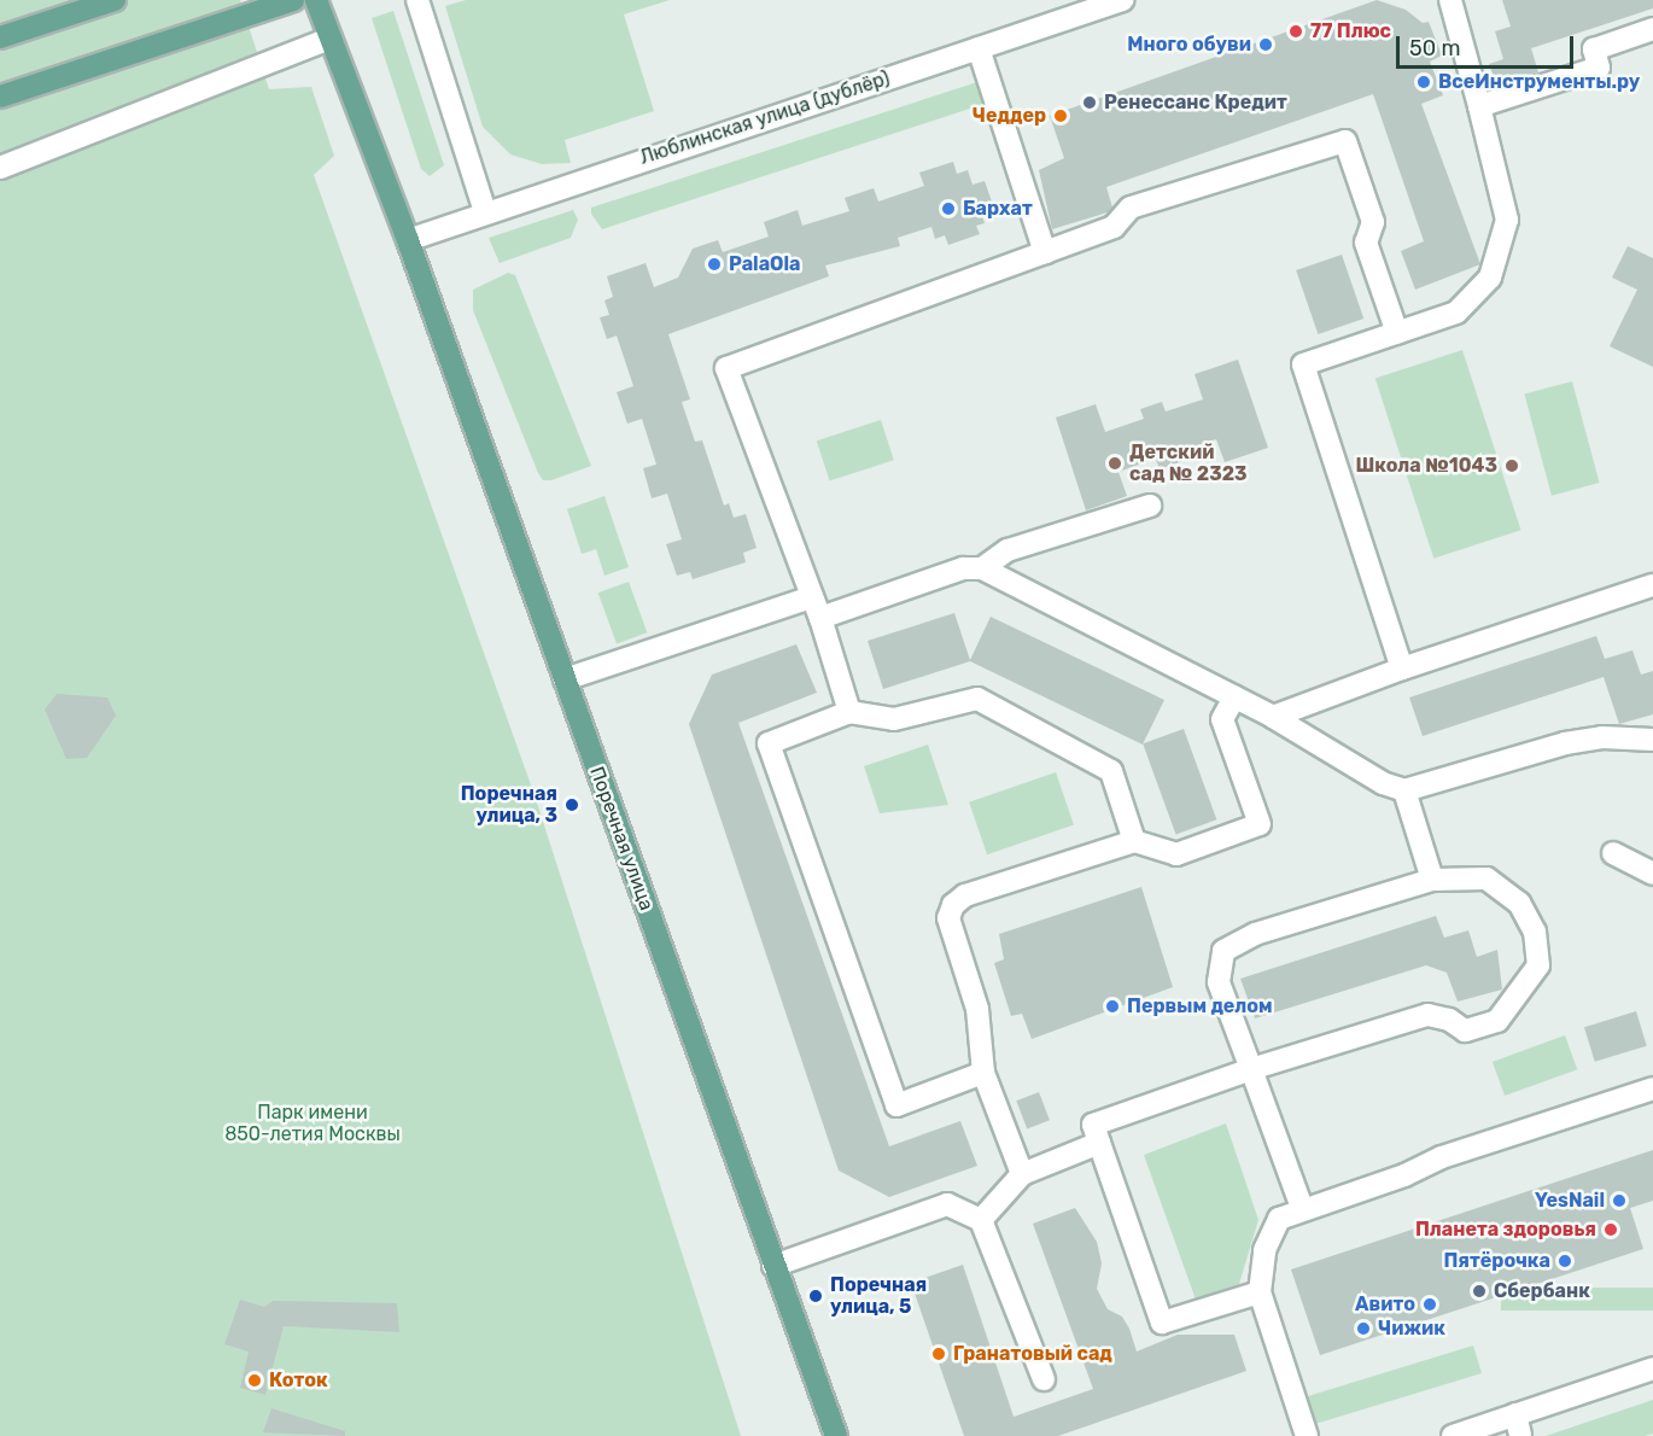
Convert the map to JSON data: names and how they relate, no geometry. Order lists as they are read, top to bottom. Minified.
{"streets":{"main road":["Поречная улица"],"street":["Люблинская улица (дублёр)"]},"crossings":[["Люблинская улица (дублёр)","Поречная улица"]],"parks":["Парк имени 850-летия Москвы"],"places":["77 Плюс","Много обуви","ВсеИнструменты.ру","Ренессанс Кредит","Чеддер","Бархат","PalaOla","Детский сад № 2323","Школа №1043","Поречная улица, 3","Первым делом","YesNail","Планета здоровья","Пятёрочка","Сбербанк","Поречная улица, 5","Авито","Чижик","Гранатовый сад","Коток"],"scale_bar":"50 m"}
